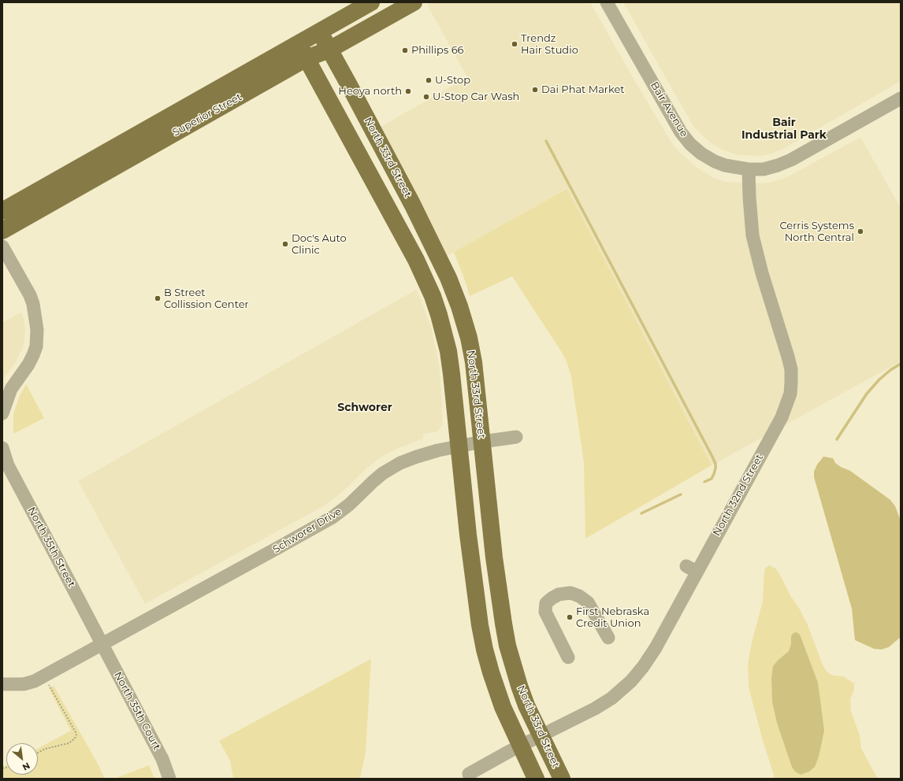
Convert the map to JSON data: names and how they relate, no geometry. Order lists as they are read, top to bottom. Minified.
{"streets":{"main road":["Superior Street","North 33rd Street"],"street":["Bair Avenue","North 32nd Street","Schworer Drive","North 35th Street","North 35th Court"]},"crossings":[["Bair Avenue","North 32nd Street"],["Superior Street","North 33rd Street"],["North 33rd Street","North 32nd Street"],["North 33rd Street","Schworer Drive"],["Schworer Drive","North 35th Street"],["Schworer Drive","North 35th Court"],["North 35th Street","North 35th Court"]],"districts":["Bair Industrial Park","Schworer"],"places":["Trendz Hair Studio","Phillips 66","U-Stop","Dai Phat Market","Heoya north","U-Stop Car Wash","Cerris Systems North Central","Doc's Auto Clinic","B Street Collission Center","First Nebraska Credit Union"],"north":"bottom right"}
